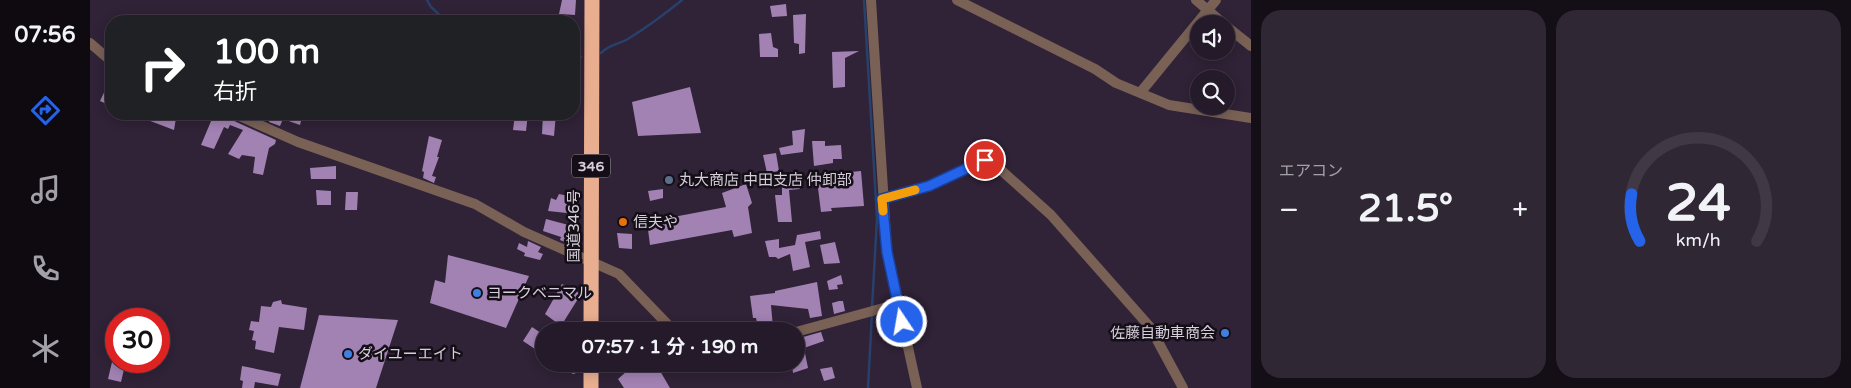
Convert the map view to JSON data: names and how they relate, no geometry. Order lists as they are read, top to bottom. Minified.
{"streets":{"highway":["346","国道346号"]},"places":["丸大商店 中田支店 仲卸部","信夫や","ヨークベニマル","佐藤自動車商会","ダイユーエイト"],"page":{"tabs":"07:56","tile":"エアコン","turn":["100 m","右折"],"heat":["−","21.5°","+"],"limit":"30","trip":"07:57 · 1 分 · 190 m","gauge":["24","km/h"]}}
